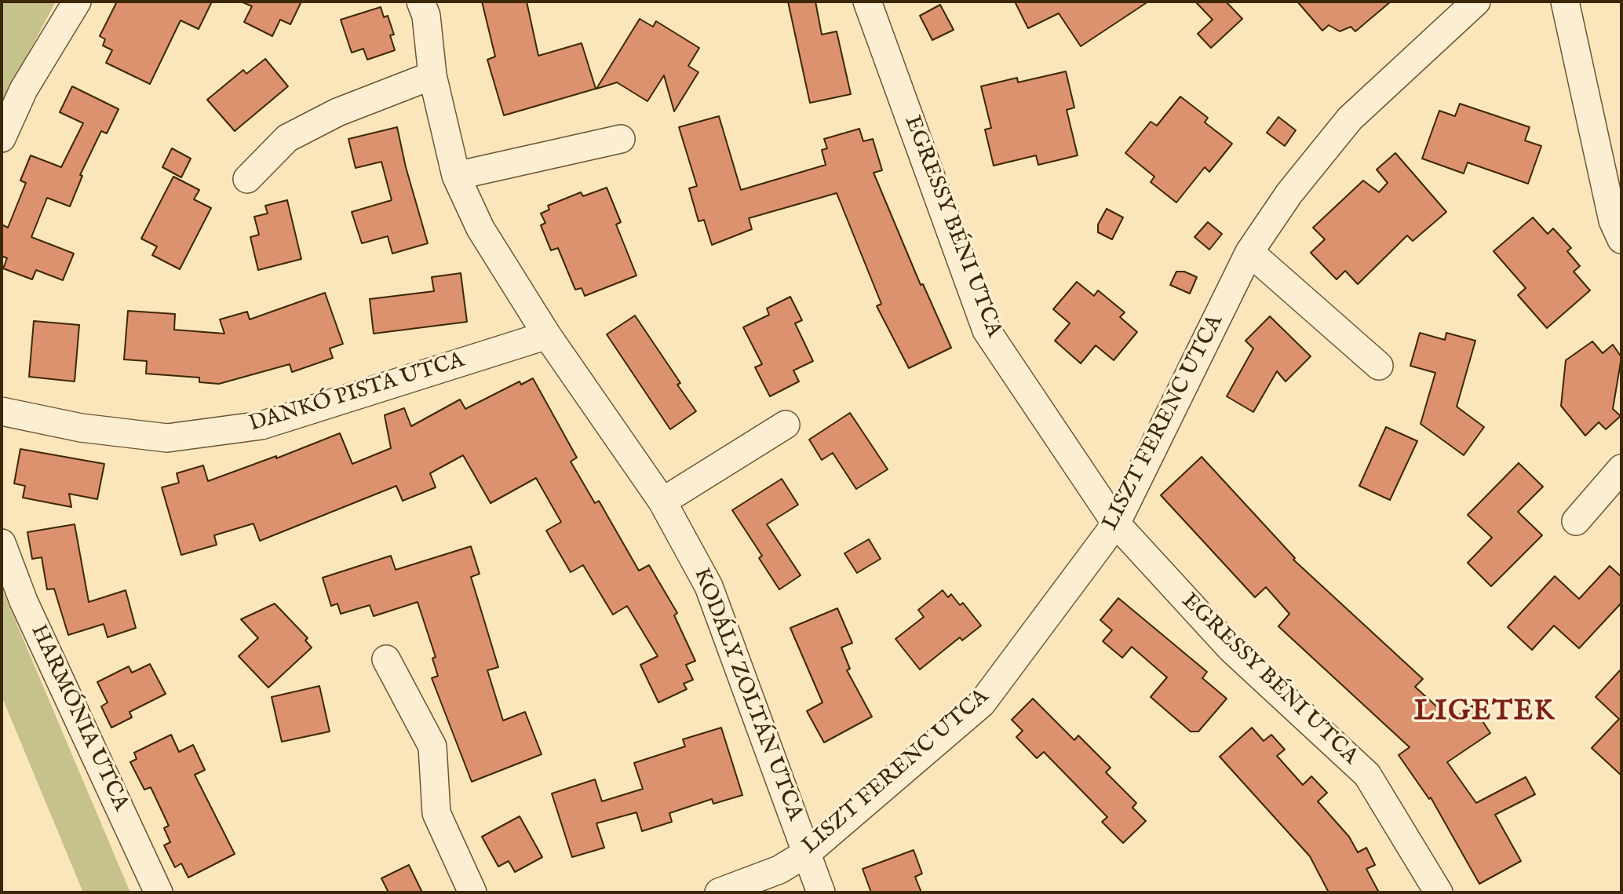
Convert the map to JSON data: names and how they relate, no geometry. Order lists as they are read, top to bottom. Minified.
{"streets":{"street":["EGRESSY BÉNI UTCA","DANKÓ PISTA UTCA","LISZT FERENC UTCA","KODÁLY ZOLTÁN UTCA","HARMÓNIA UTCA"]},"crossings":[["EGRESSY BÉNI UTCA","LISZT FERENC UTCA"],["DANKÓ PISTA UTCA","KODÁLY ZOLTÁN UTCA"],["LISZT FERENC UTCA","KODÁLY ZOLTÁN UTCA"]],"districts":["LIGETEK"]}
